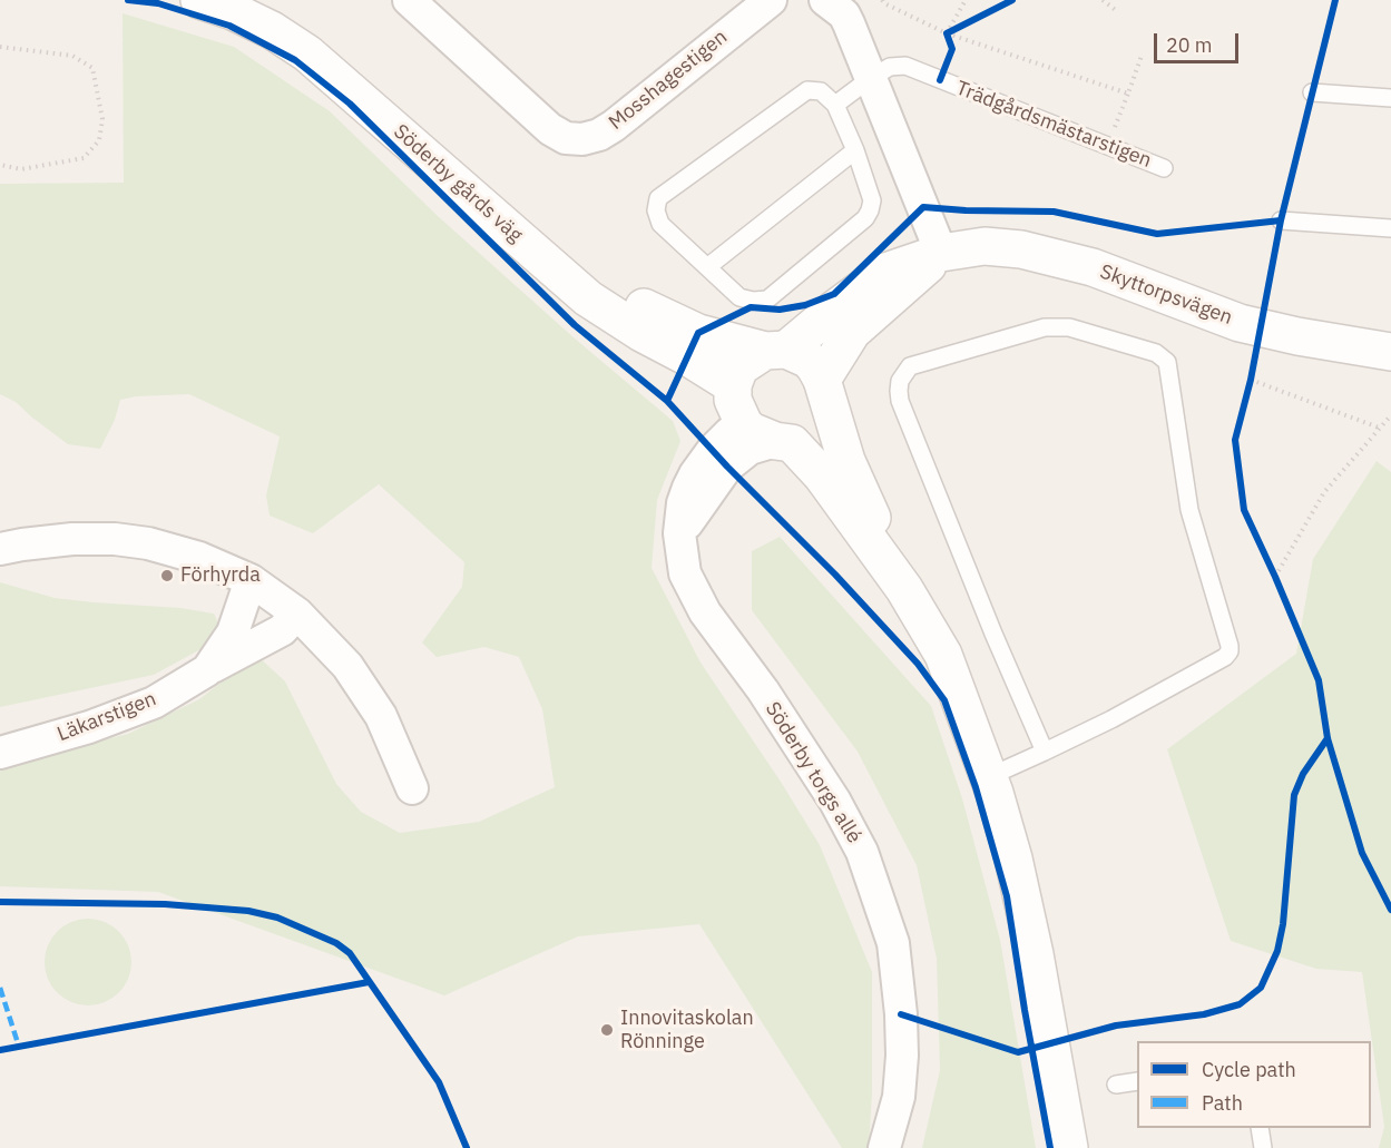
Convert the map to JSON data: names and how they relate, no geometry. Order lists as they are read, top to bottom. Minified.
{"streets":{"main road":["Söderby gårds väg","Skyttorpsvägen"],"street":["Mosshagestigen","Läkarstigen","Söderby torgs allé"],"lane":["Trädgårdsmästarstigen"]},"crossings":[["Söderby gårds väg","Skyttorpsvägen"],["Söderby gårds väg","Söderby torgs allé"],["Skyttorpsvägen","Söderby torgs allé"]],"places":["Förhyrda","Innovitaskolan Rönninge"],"legend":["Cycle path","Path"],"scale_bar":"20 m"}
